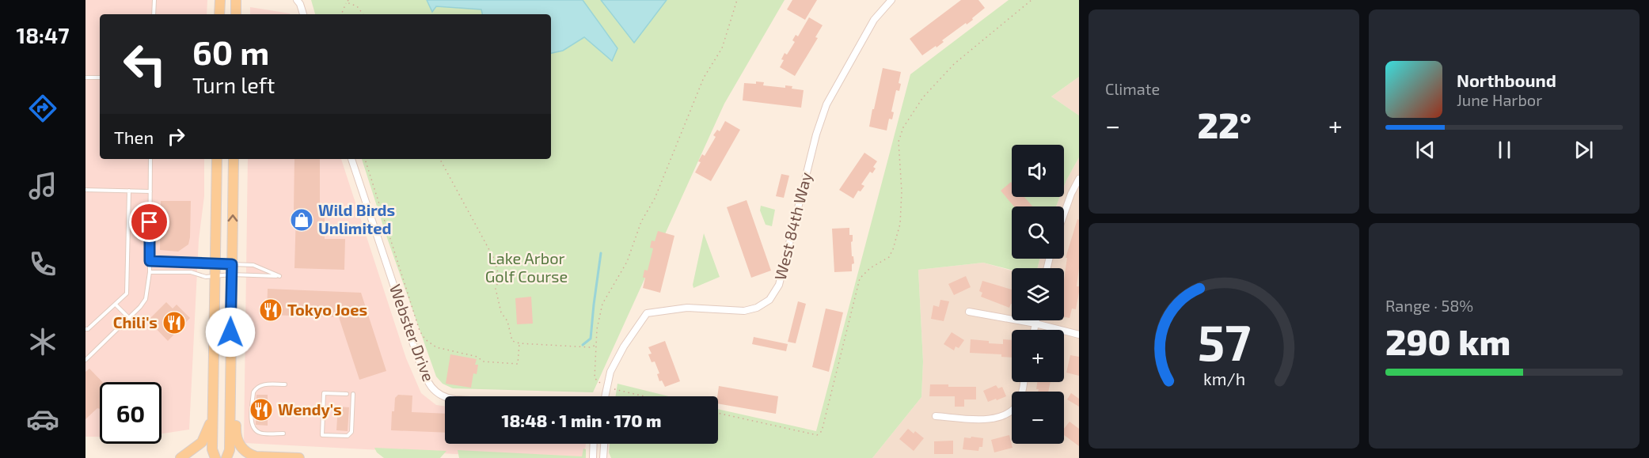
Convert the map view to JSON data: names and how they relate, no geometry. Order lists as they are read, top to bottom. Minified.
{"streets":{"street":["West 84th Way","Webster Drive"]},"parks":["Lake Arbor Golf Course"],"places":{"shop":["Wild Birds Unlimited"],"restaurant":["Tokyo Joes","Chili's","Wendy's"]},"page":{"tabs":"18:47","tile":["Climate",["Range · 58%","290 km"]],"turn":["60 m","Turn left"],"song":["Northbound","June Harbor"],"heat":["−","22°","+"],"then":"Then","map_buttons":["+","−"],"limit":"60","trip":"18:48 · 1 min · 170 m","gauge":["57","km/h"]}}
